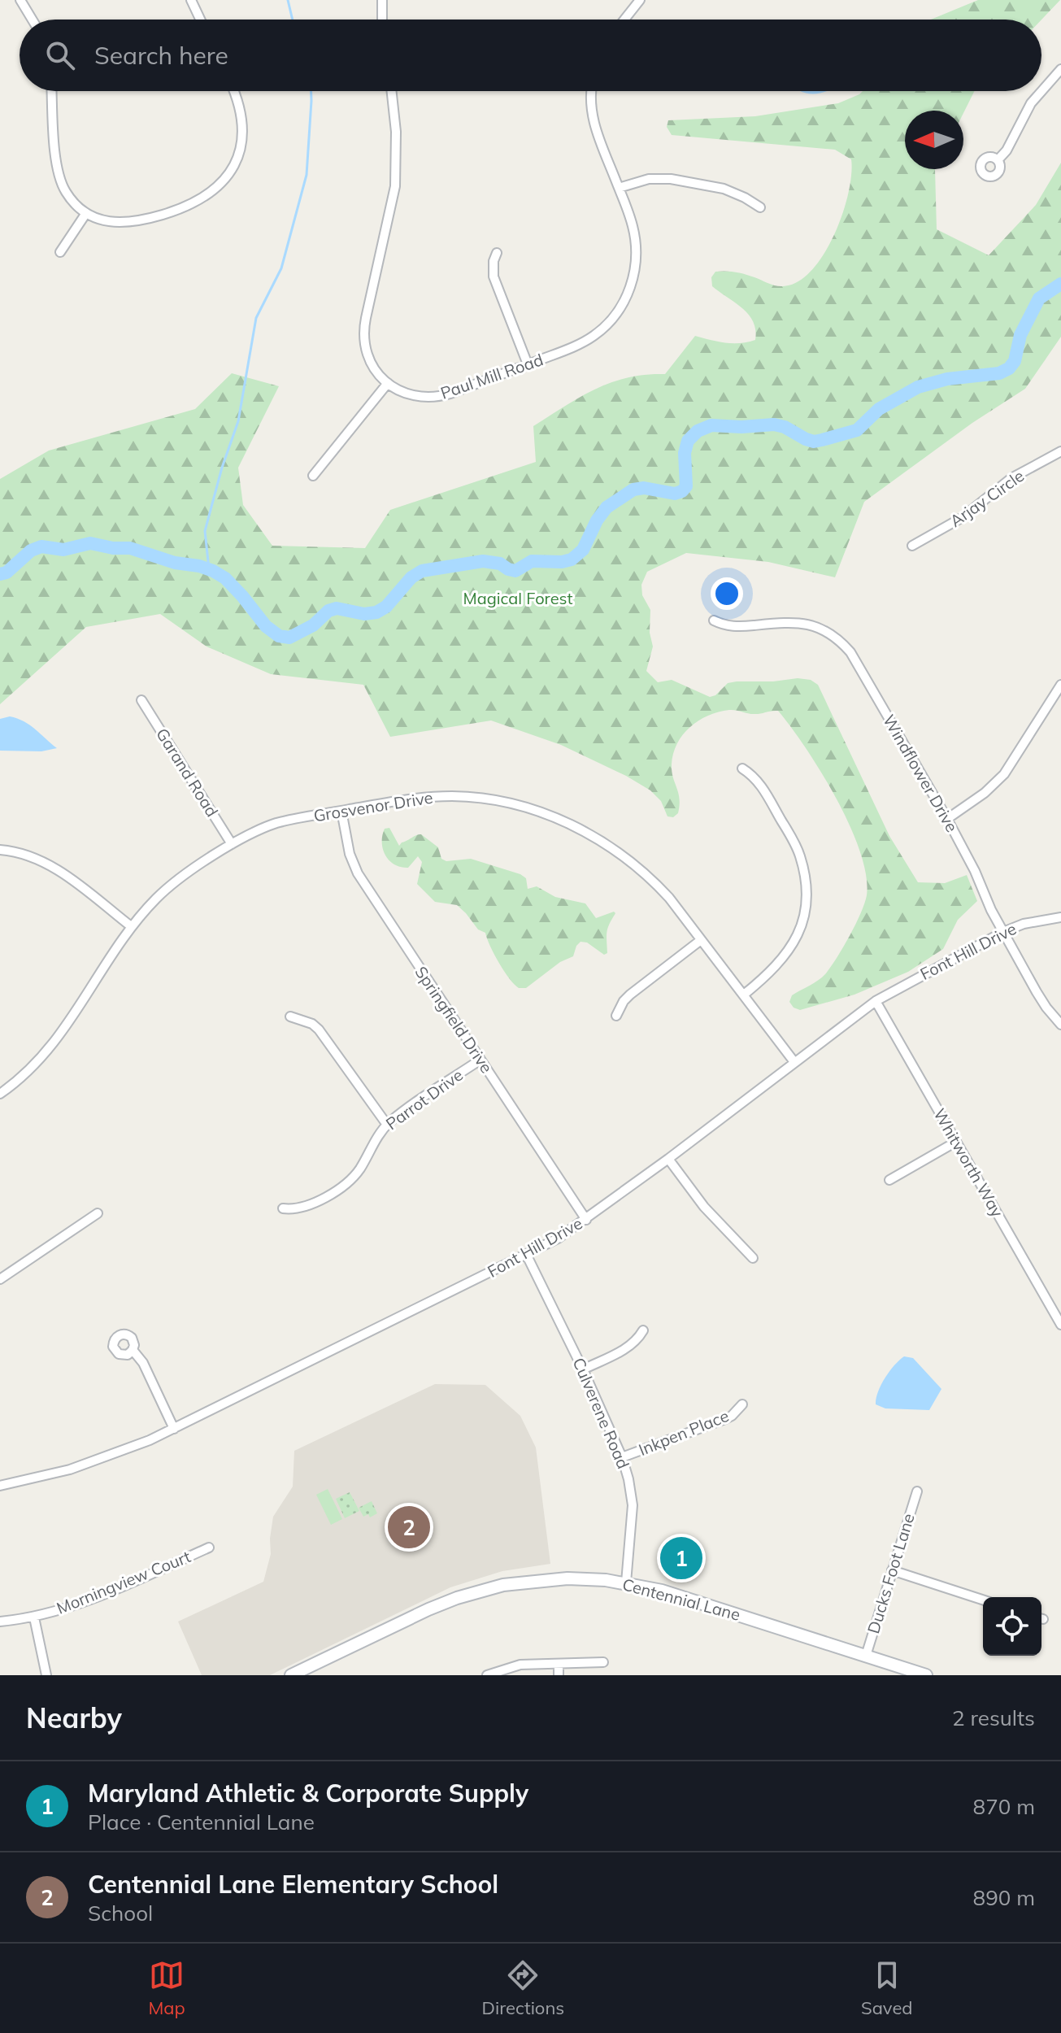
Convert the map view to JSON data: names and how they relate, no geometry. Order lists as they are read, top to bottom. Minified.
{"streets":{"street":["Paul Mill Road","Arjay Circle","Garand Road","Windflower Drive","Grosvenor Drive","Font Hill Drive","Springfield Drive","Parrot Drive","Whitworth Way","Culverene Road","Inkpen Place","Ducks Foot Lane","Morningview Court","Centennial Lane"]},"crossings":[["Garand Road","Grosvenor Drive"],["Windflower Drive","Font Hill Drive"],["Grosvenor Drive","Font Hill Drive"],["Grosvenor Drive","Springfield Drive"],["Font Hill Drive","Springfield Drive"],["Font Hill Drive","Whitworth Way"],["Font Hill Drive","Culverene Road"],["Springfield Drive","Parrot Drive"],["Culverene Road","Inkpen Place"],["Culverene Road","Centennial Lane"],["Ducks Foot Lane","Centennial Lane"]],"parks":["Magical Forest"],"north":"left","page":{"search":"Search here","pins":["2","1"],"heading":["Nearby","2 results"],"list":[{"mark":"1","name":"Maryland Athletic & Corporate Supply","note":"Place · Centennial Lane","value":"870 m"},{"mark":"2","name":"Centennial Lane Elementary School","note":"School","value":"890 m"}],"nav":["Map","Directions","Saved"]}}
